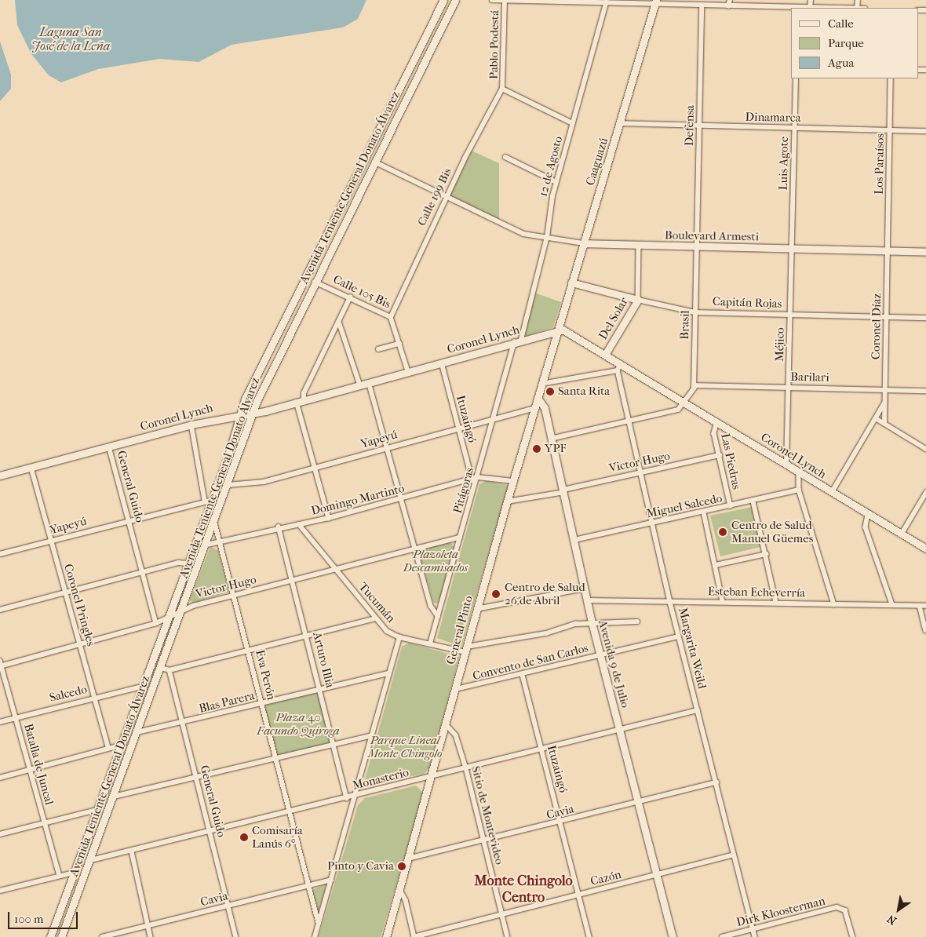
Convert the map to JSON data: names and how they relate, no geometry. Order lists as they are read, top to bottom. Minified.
{"streets":{"main road":["Caaguazú","Avenida Teniente General Donato Álvarez","Boulevard Armesti","Capitán Rojas","Del Solar","Coronel Lynch","General Pinto","Avenida 9 de Julio"],"street":["Pablo Podestá","Dinamarca","Defensa","Luis Agote","Los Paraísos","12 de Agosto","Calle 199 Bis","Calle 105 Bis","Brasil","Coronel Díaz","Méjico","Barilari","Ituzaingó","Yapeyú","Las Piedras","Victor Hugo","General Guido","Pitágoras","Domingo Martinto","Miguel Salcedo","Esteban Echeverría","Tucumán","Coronel Pringles","Margarita Weild","Arturo Illia","Convento de San Carlos","Eva Perón","Salcedo","Blas Parera","Batalla de Juncal","Monasterio","Cavia","Sitio de Montevideo","Cazón","Dirk Kloosterman"]},"crossings":[["Pablo Podestá","Calle 199 Bis"],["Dinamarca","Defensa"],["Dinamarca","Caaguazú"],["Dinamarca","Luis Agote"],["Dinamarca","Los Paraísos"],["Defensa","Boulevard Armesti"],["Defensa","Brasil"],["Caaguazú","Boulevard Armesti"],["Caaguazú","Capitán Rojas"],["Caaguazú","Coronel Lynch"],["Caaguazú","General Pinto"],["Luis Agote","Boulevard Armesti"],["Luis Agote","Méjico"],["Los Paraísos","Boulevard Armesti"],["Los Paraísos","Coronel Díaz"],["12 de Agosto","Boulevard Armesti"],["12 de Agosto","Coronel Lynch"],["12 de Agosto","Pitágoras"],["Avenida Teniente General Donato Álvarez","Boulevard Armesti"],["Avenida Teniente General Donato Álvarez","Calle 105 Bis"],["Avenida Teniente General Donato Álvarez","Coronel Lynch"],["Avenida Teniente General Donato Álvarez","Yapeyú"],["Avenida Teniente General Donato Álvarez","Victor Hugo"],["Avenida Teniente General Donato Álvarez","Domingo Martinto"],["Avenida Teniente General Donato Álvarez","Eva Perón"],["Avenida Teniente General Donato Álvarez","Salcedo"],["Avenida Teniente General Donato Álvarez","Blas Parera"],["Avenida Teniente General Donato Álvarez","Monasterio"],["Calle 199 Bis","Boulevard Armesti"],["Calle 199 Bis","Calle 105 Bis"],["Boulevard Armesti","Del Solar"],["Boulevard Armesti","Brasil"],["Boulevard Armesti","Coronel Díaz"],["Boulevard Armesti","Méjico"],["Calle 105 Bis","Coronel Lynch"],["Capitán Rojas","Del Solar"],["Capitán Rojas","Brasil"],["Capitán Rojas","Coronel Díaz"],["Capitán Rojas","Méjico"],["Del Solar","Coronel Lynch"],["Brasil","Coronel Lynch"],["Brasil","Barilari"],["Coronel Díaz","Coronel Lynch"],["Coronel Díaz","Barilari"],["Coronel Lynch","Méjico"],["Coronel Lynch","Ituzaingó"],["Coronel Lynch","Las Piedras"],["Coronel Lynch","General Guido"],["Coronel Lynch","Pitágoras"],["Coronel Lynch","Coronel Pringles"],["Coronel Lynch","General Pinto"],["Coronel Lynch","Margarita Weild"],["Méjico","Barilari"],["Ituzaingó","Yapeyú"],["Ituzaingó","Pitágoras"],["Ituzaingó","Domingo Martinto"],["Ituzaingó","Convento de San Carlos"],["Ituzaingó","Monasterio"],["Ituzaingó","Cavia"],["Ituzaingó","Cazón"],["Yapeyú","General Guido"],["Yapeyú","Pitágoras"],["Yapeyú","Coronel Pringles"],["Yapeyú","General Pinto"],["Las Piedras","Victor Hugo"],["Las Piedras","Miguel Salcedo"],["Victor Hugo","General Guido"],["Victor Hugo","Pitágoras"],["Victor Hugo","Tucumán"],["Victor Hugo","Coronel Pringles"],["Victor Hugo","General Pinto"],["Victor Hugo","Margarita Weild"],["Victor Hugo","Arturo Illia"],["Victor Hugo","Avenida 9 de Julio"],["Victor Hugo","Eva Perón"],["Victor Hugo","Batalla de Juncal"],["General Guido","Blas Parera"],["General Guido","Monasterio"],["General Guido","Cavia"],["Pitágoras","Domingo Martinto"],["Pitágoras","Tucumán"],["Domingo Martinto","Tucumán"],["Domingo Martinto","General Pinto"],["Domingo Martinto","Arturo Illia"],["Domingo Martinto","Eva Perón"],["Miguel Salcedo","Margarita Weild"],["Miguel Salcedo","Avenida 9 de Julio"],["Esteban Echeverría","Margarita Weild"],["Esteban Echeverría","Avenida 9 de Julio"],["Tucumán","General Pinto"],["Coronel Pringles","Salcedo"],["General Pinto","Convento de San Carlos"],["General Pinto","Avenida 9 de Julio"],["General Pinto","Monasterio"],["General Pinto","Cavia"],["General Pinto","Sitio de Montevideo"],["Margarita Weild","Convento de San Carlos"],["Margarita Weild","Monasterio"],["Margarita Weild","Cavia"],["Margarita Weild","Cazón"],["Margarita Weild","Dirk Kloosterman"],["Arturo Illia","Blas Parera"],["Arturo Illia","Monasterio"],["Convento de San Carlos","Avenida 9 de Julio"],["Avenida 9 de Julio","Monasterio"],["Avenida 9 de Julio","Cavia"],["Avenida 9 de Julio","Cazón"],["Eva Perón","Blas Parera"],["Eva Perón","Monasterio"],["Eva Perón","Cavia"],["Salcedo","Batalla de Juncal"],["Monasterio","Sitio de Montevideo"],["Cavia","Sitio de Montevideo"],["Sitio de Montevideo","Cazón"]],"districts":["Monte Chingolo Centro"],"water":["Laguna San José de la Leña"],"parks":["Plazoleta Descamisados","Plaza 40 Facundo Quiroga","Parque Lineal Monte Chingolo"],"places":["Santa Rita","YPF","Centro de Salud Manuel Güemes","Centro de Salud 26 de Abril","Comisaría Lanús 6°","Pinto y Cavia"],"legend":["Calle","Parque","Agua"],"scale_bar":"100 m","north":"bottom left"}
